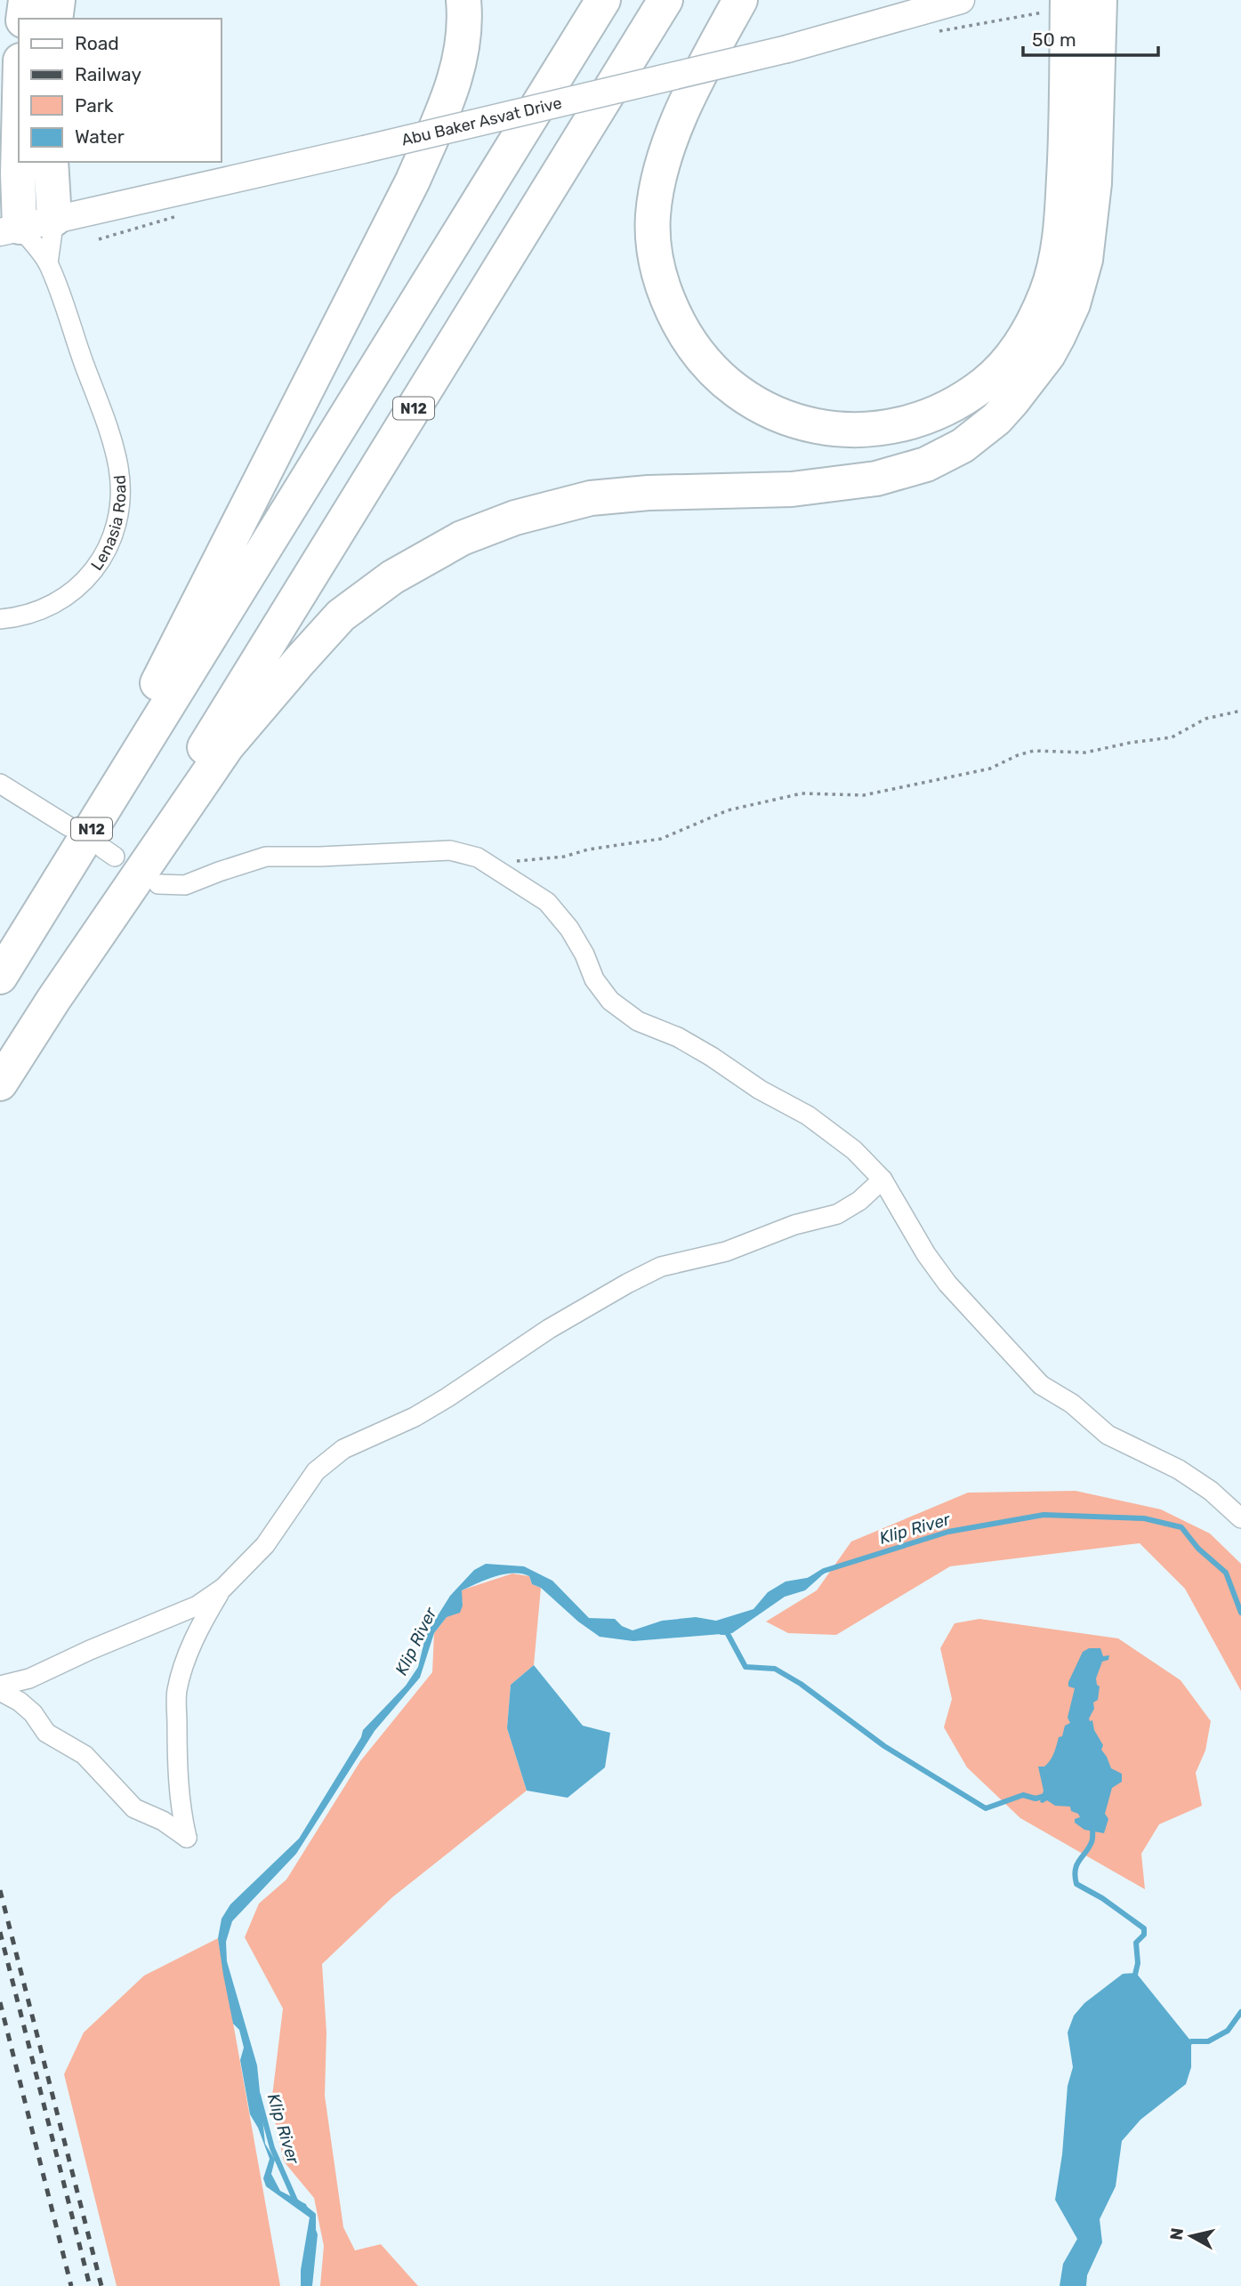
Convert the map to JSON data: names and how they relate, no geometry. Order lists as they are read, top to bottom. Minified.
{"streets":{"highway":["N12"],"main road":["Abu Baker Asvat Drive"],"street":["Lenasia Road"]},"crossings":[["Abu Baker Asvat Drive","Lenasia Road"]],"water":["Klip River"],"legend":["Road","Railway","Park","Water"],"scale_bar":"50 m","north":"left"}
